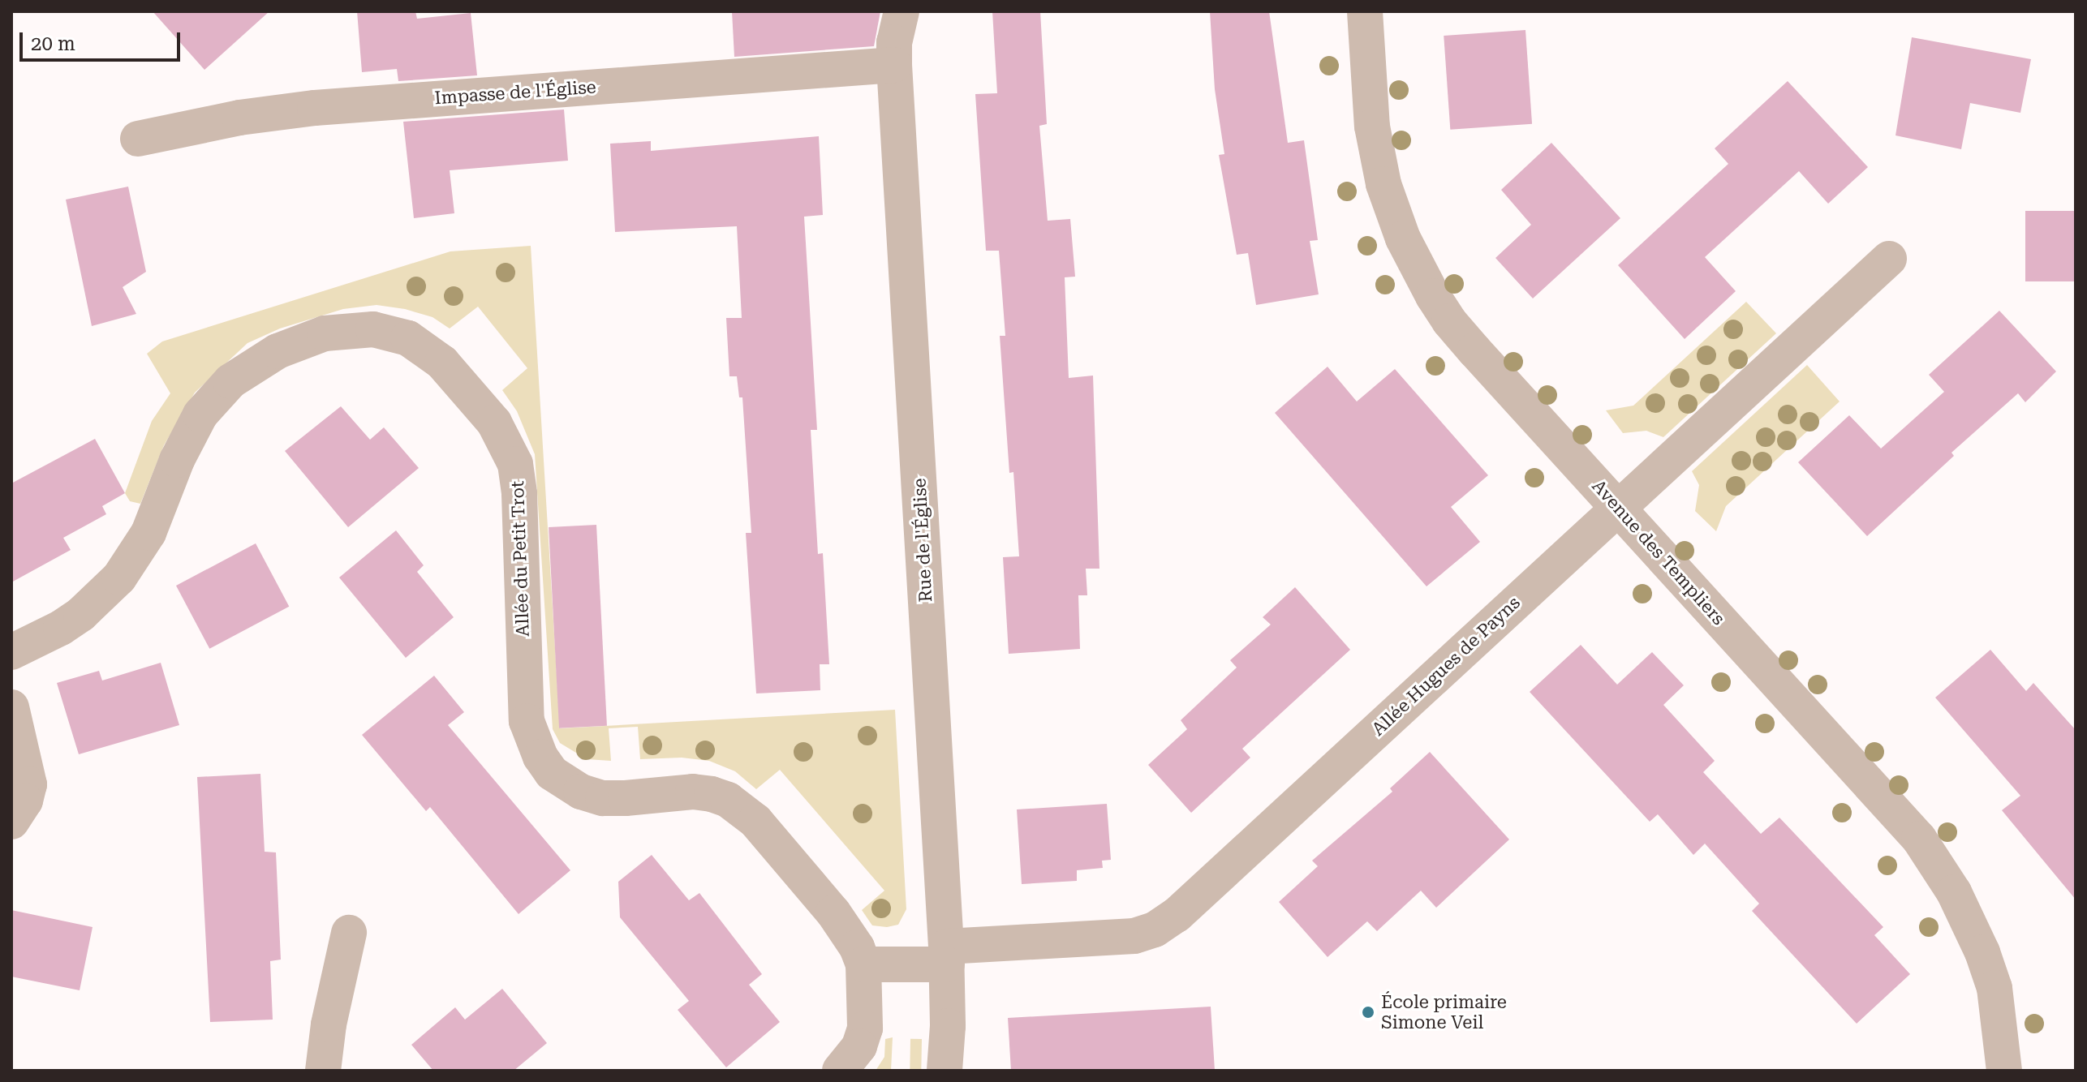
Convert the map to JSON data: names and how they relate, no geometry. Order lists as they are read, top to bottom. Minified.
{"streets":{"street":["Impasse de l'Église","Rue de l'Église","Avenue des Templiers","Allée du Petit Trot","Allée Hugues de Payns"]},"crossings":[["Impasse de l'Église","Rue de l'Église"],["Rue de l'Église","Allée Hugues de Payns"],["Avenue des Templiers","Allée Hugues de Payns"]],"places":["École primaire Simone Veil"],"scale_bar":"20 m"}
